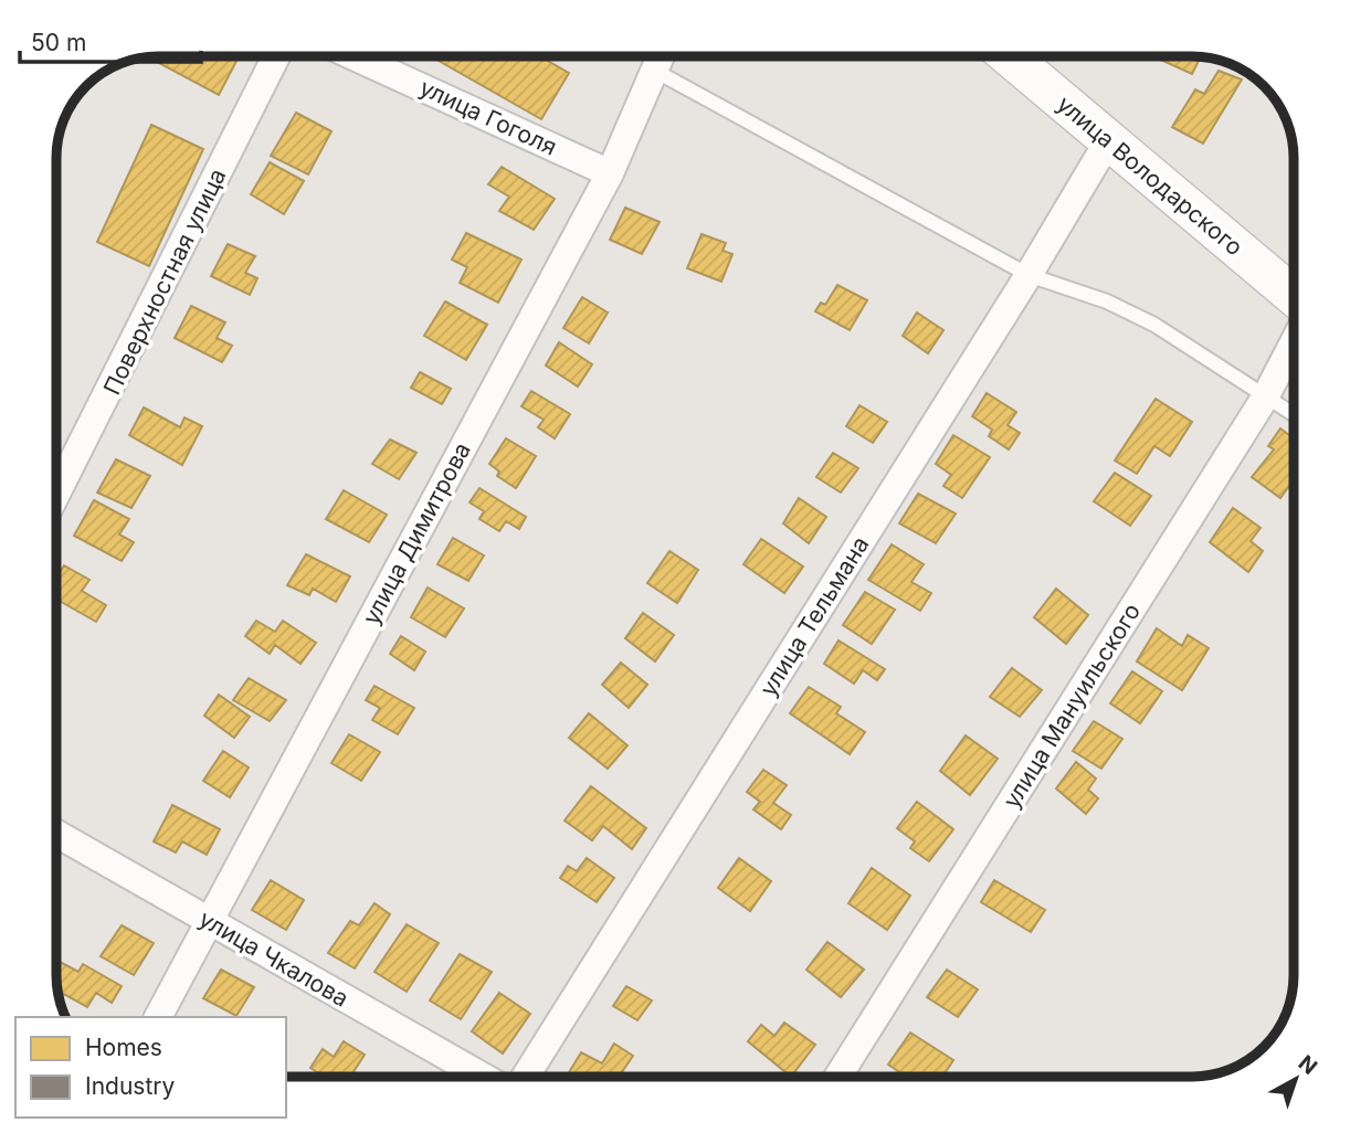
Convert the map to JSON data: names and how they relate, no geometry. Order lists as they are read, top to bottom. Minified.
{"streets":{"street":["улица Гоголя","улица Володарского","Поверхностная улица","улица Димитрова","улица Тельмана","улица Мануильского","улица Чкалова"]},"crossings":[["улица Гоголя","улица Димитрова"],["улица Володарского","улица Тельмана"],["улица Димитрова","улица Чкалова"]],"legend":["Homes","Industry"],"scale_bar":"50 m","north":"top right"}
